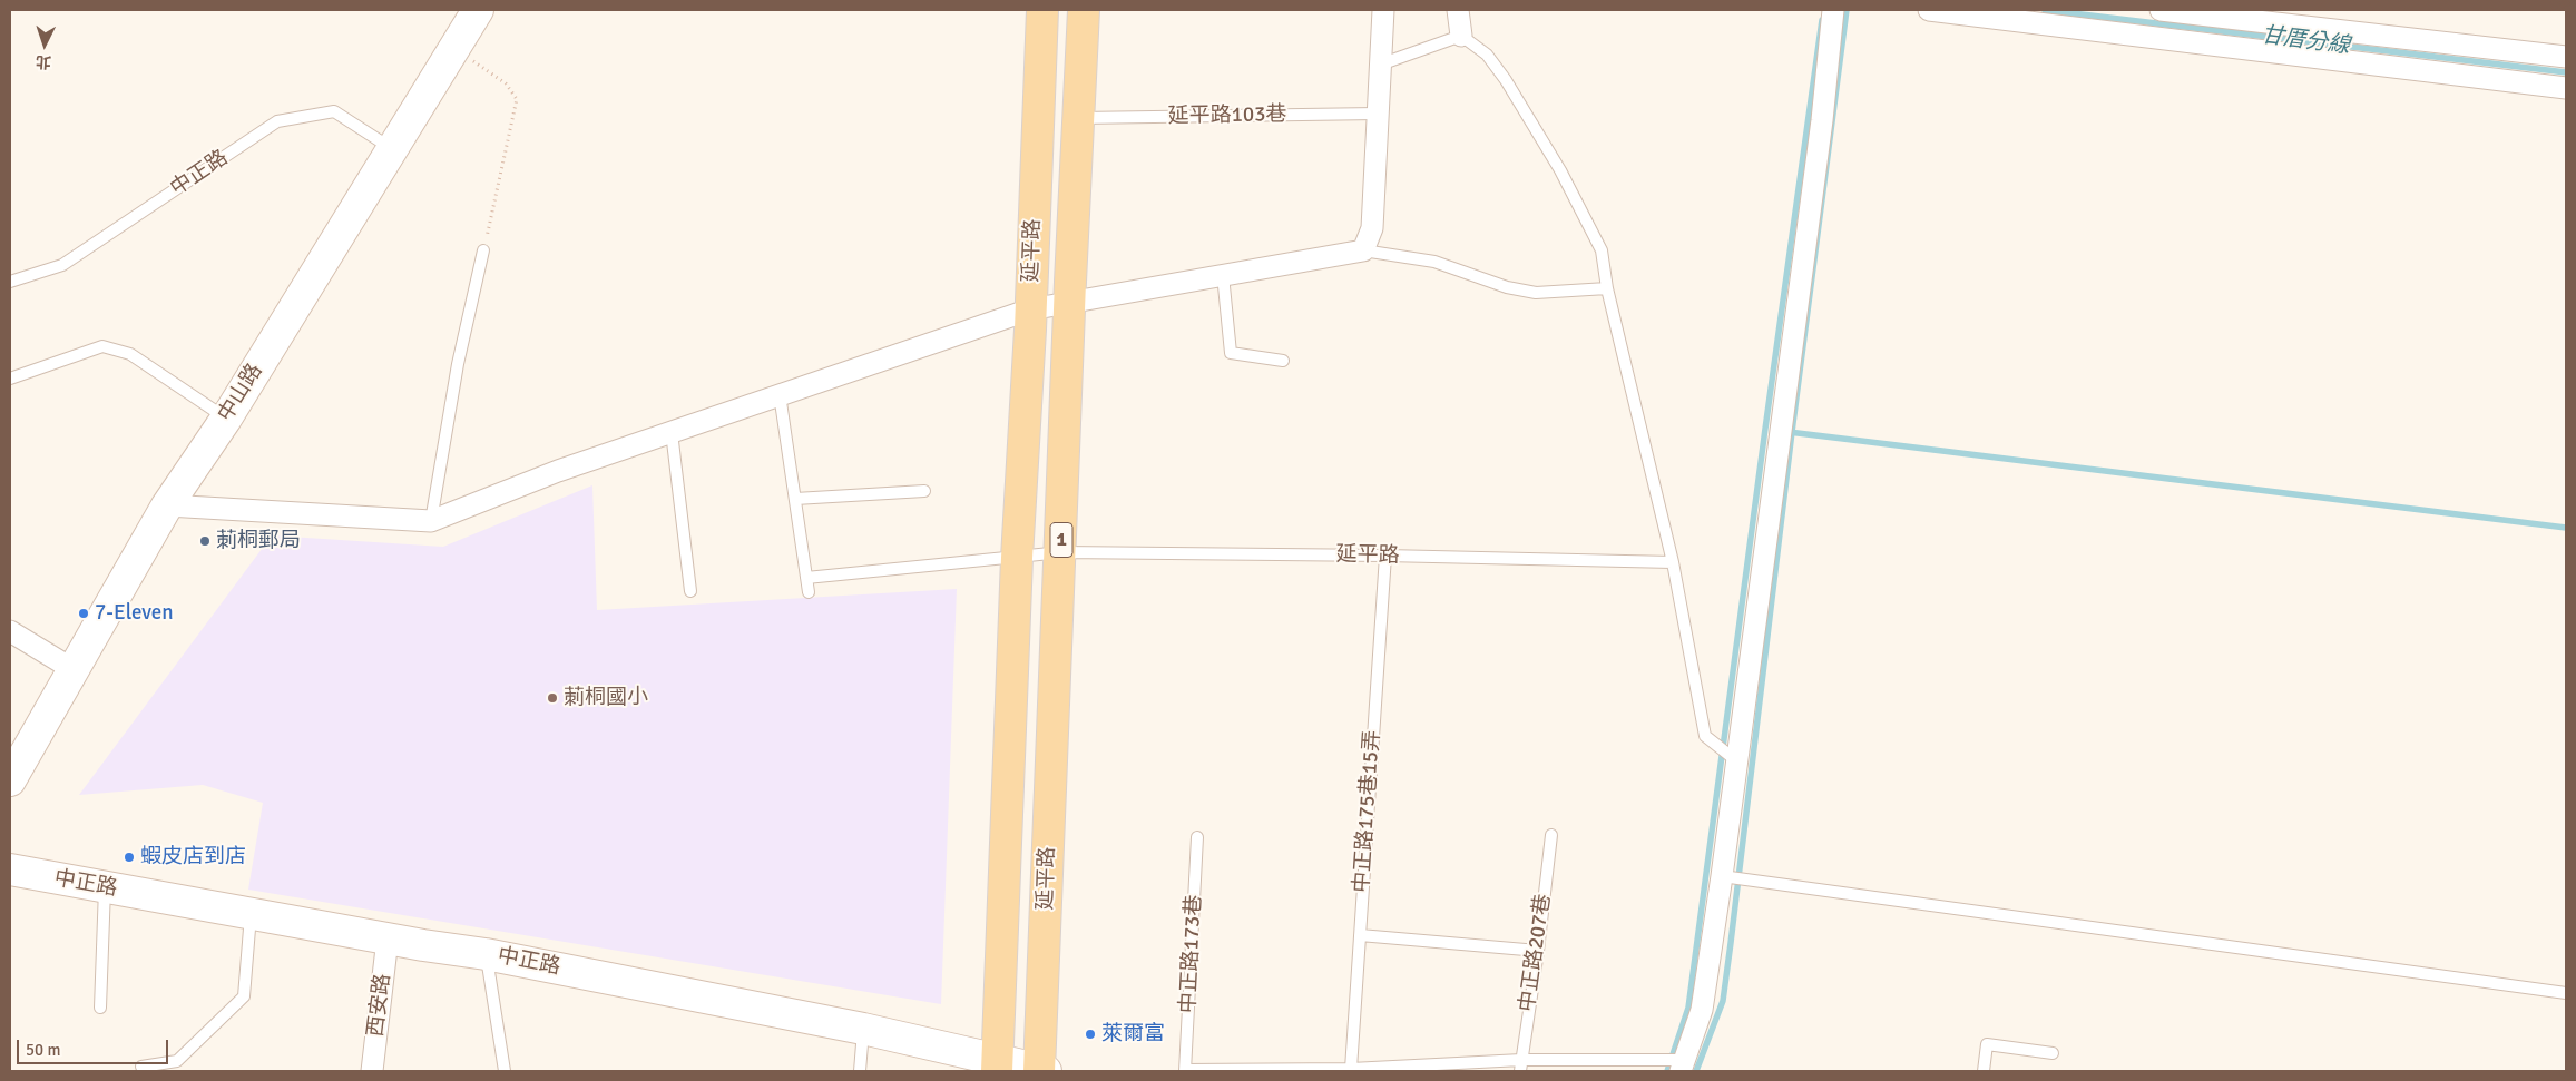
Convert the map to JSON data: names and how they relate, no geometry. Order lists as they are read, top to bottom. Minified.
{"streets":{"main road":["延平路","1"],"street":["中正路","中山路","西安路"],"lane":["延平路103巷","中正路175巷15弄","中正路207巷","中正路173巷"]},"crossings":[["延平路103巷","延平路"],["中正路","延平路"],["中正路","中山路"],["中正路","西安路"],["延平路","中正路175巷15弄"]],"water":["甘厝分線"],"places":["莿桐郵局","7-Eleven","莿桐國小","蝦皮店到店","萊爾富"],"scale_bar":"50 m","north":"bottom"}
